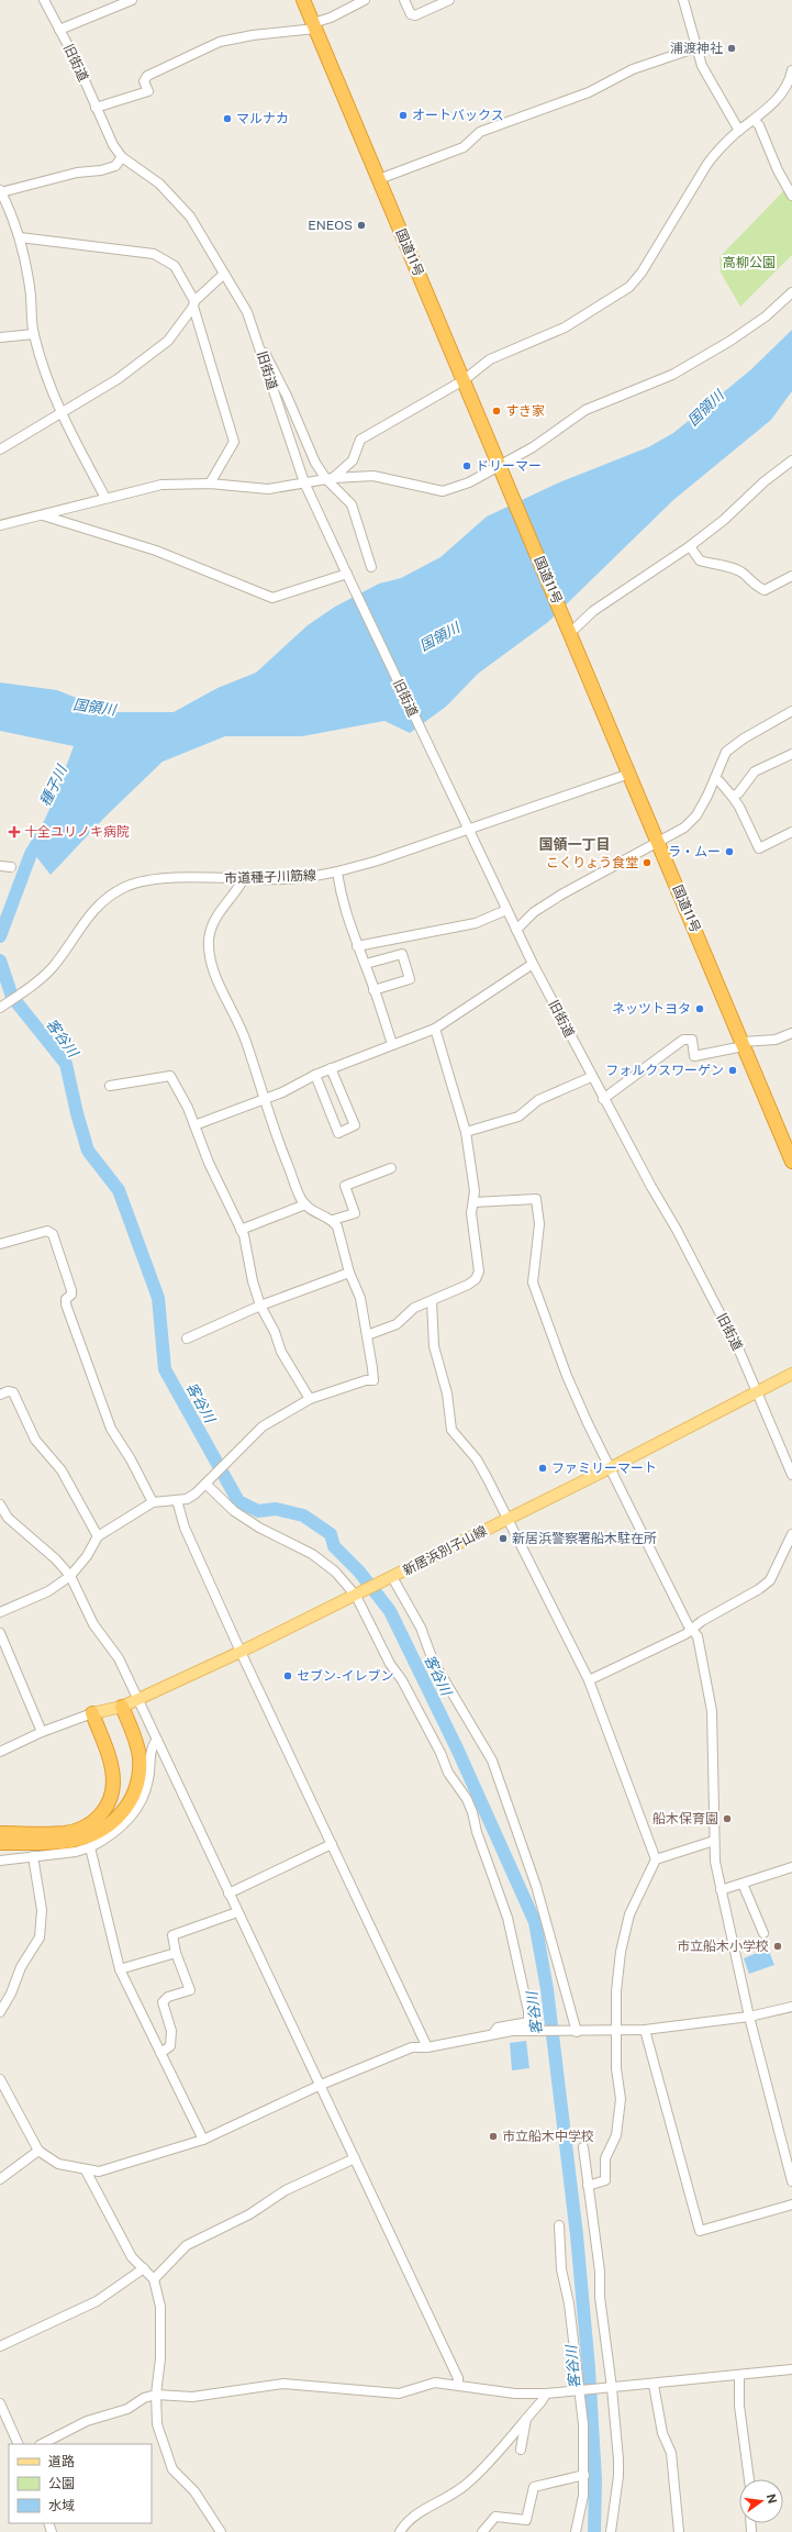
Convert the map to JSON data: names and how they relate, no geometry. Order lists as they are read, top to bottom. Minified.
{"streets":{"highway":["国道11号"],"main road":["新居浜別子山線"],"street":["旧街道","市道種子川筋線"]},"crossings":[["旧街道","市道種子川筋線"],["旧街道","新居浜別子山線"],["国道11号","市道種子川筋線"]],"districts":["国領一丁目"],"water":["国領川","種子川","客谷川"],"parks":["高柳公園"],"places":{"other":["浦渡神社","オートバックス","マルナカ","ENEOS","すき家","ドリーマー","ラ・ムー","こくりょう食堂","ネッツトヨタ","フォルクスワーゲン","ファミリーマート","新居浜警察署船木駐在所","セブン-イレブン","船木保育園","市立船木小学校","市立船木中学校"],"health":["十全ユリノキ病院"]},"legend":["道路","公園","水域"],"north":"right"}
